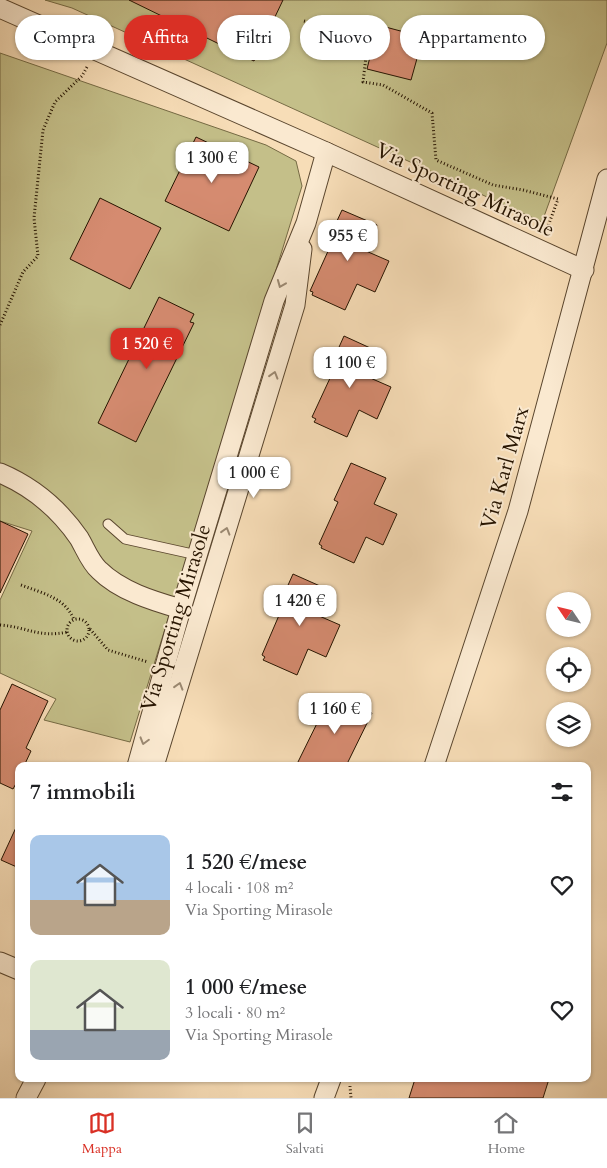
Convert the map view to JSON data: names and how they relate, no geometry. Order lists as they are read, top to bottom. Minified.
{"streets":{"street":["Via Sporting Mirasole","Via Karl Marx"]},"crossings":[["Via Sporting Mirasole","Via Karl Marx"]],"north":"top left","page":{"chip":["Compra","Affitta","Filtri","Nuovo","Appartamento"],"price":["1 300 €","955 €","1 520 €","1 100 €","1 000 €","1 420 €","1 160 €"],"heading":"7 immobili","list":[{"name":"1 520 €/mese","note":"4 locali · 108 m² · Via Sporting Mirasole"},{"name":"1 000 €/mese","note":"3 locali · 80 m² · Via Sporting Mirasole"}],"tabs":["Mappa","Salvati","Home"]}}
